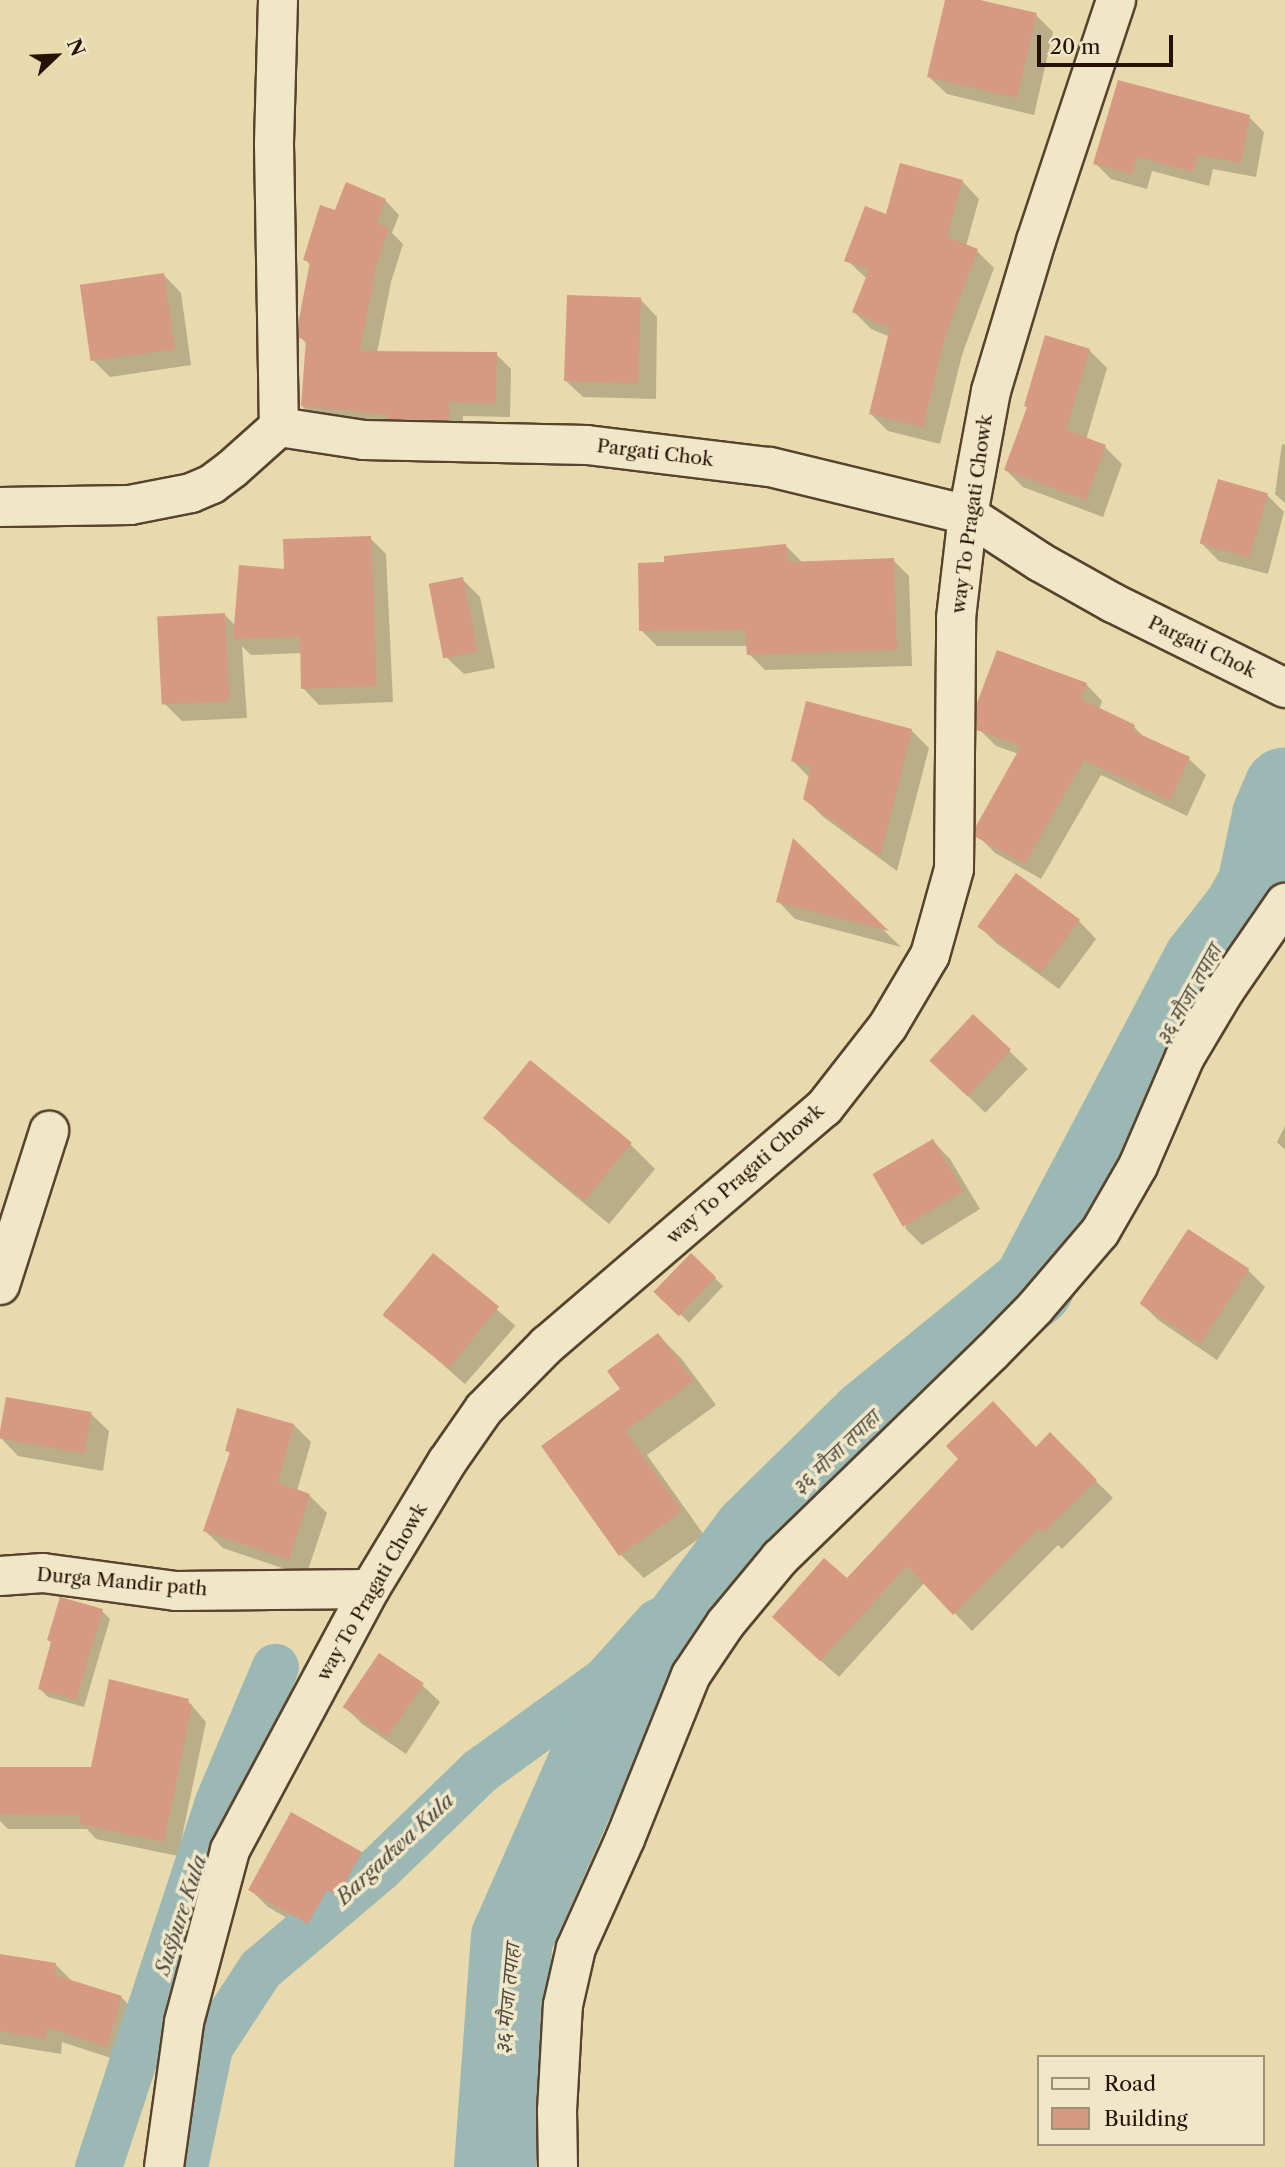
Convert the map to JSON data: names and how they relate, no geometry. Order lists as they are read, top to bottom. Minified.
{"streets":{"street":["Pargati Chok","way To Pragati Chowk","Durga Mandir path"]},"crossings":[["Pargati Chok","way To Pragati Chowk"],["way To Pragati Chowk","Durga Mandir path"]],"water":["३६ मौजा तपाहा","Bargadwa Kula","Suspure Kula"],"legend":["Road","Building"],"scale_bar":"20 m","north":"top right"}
